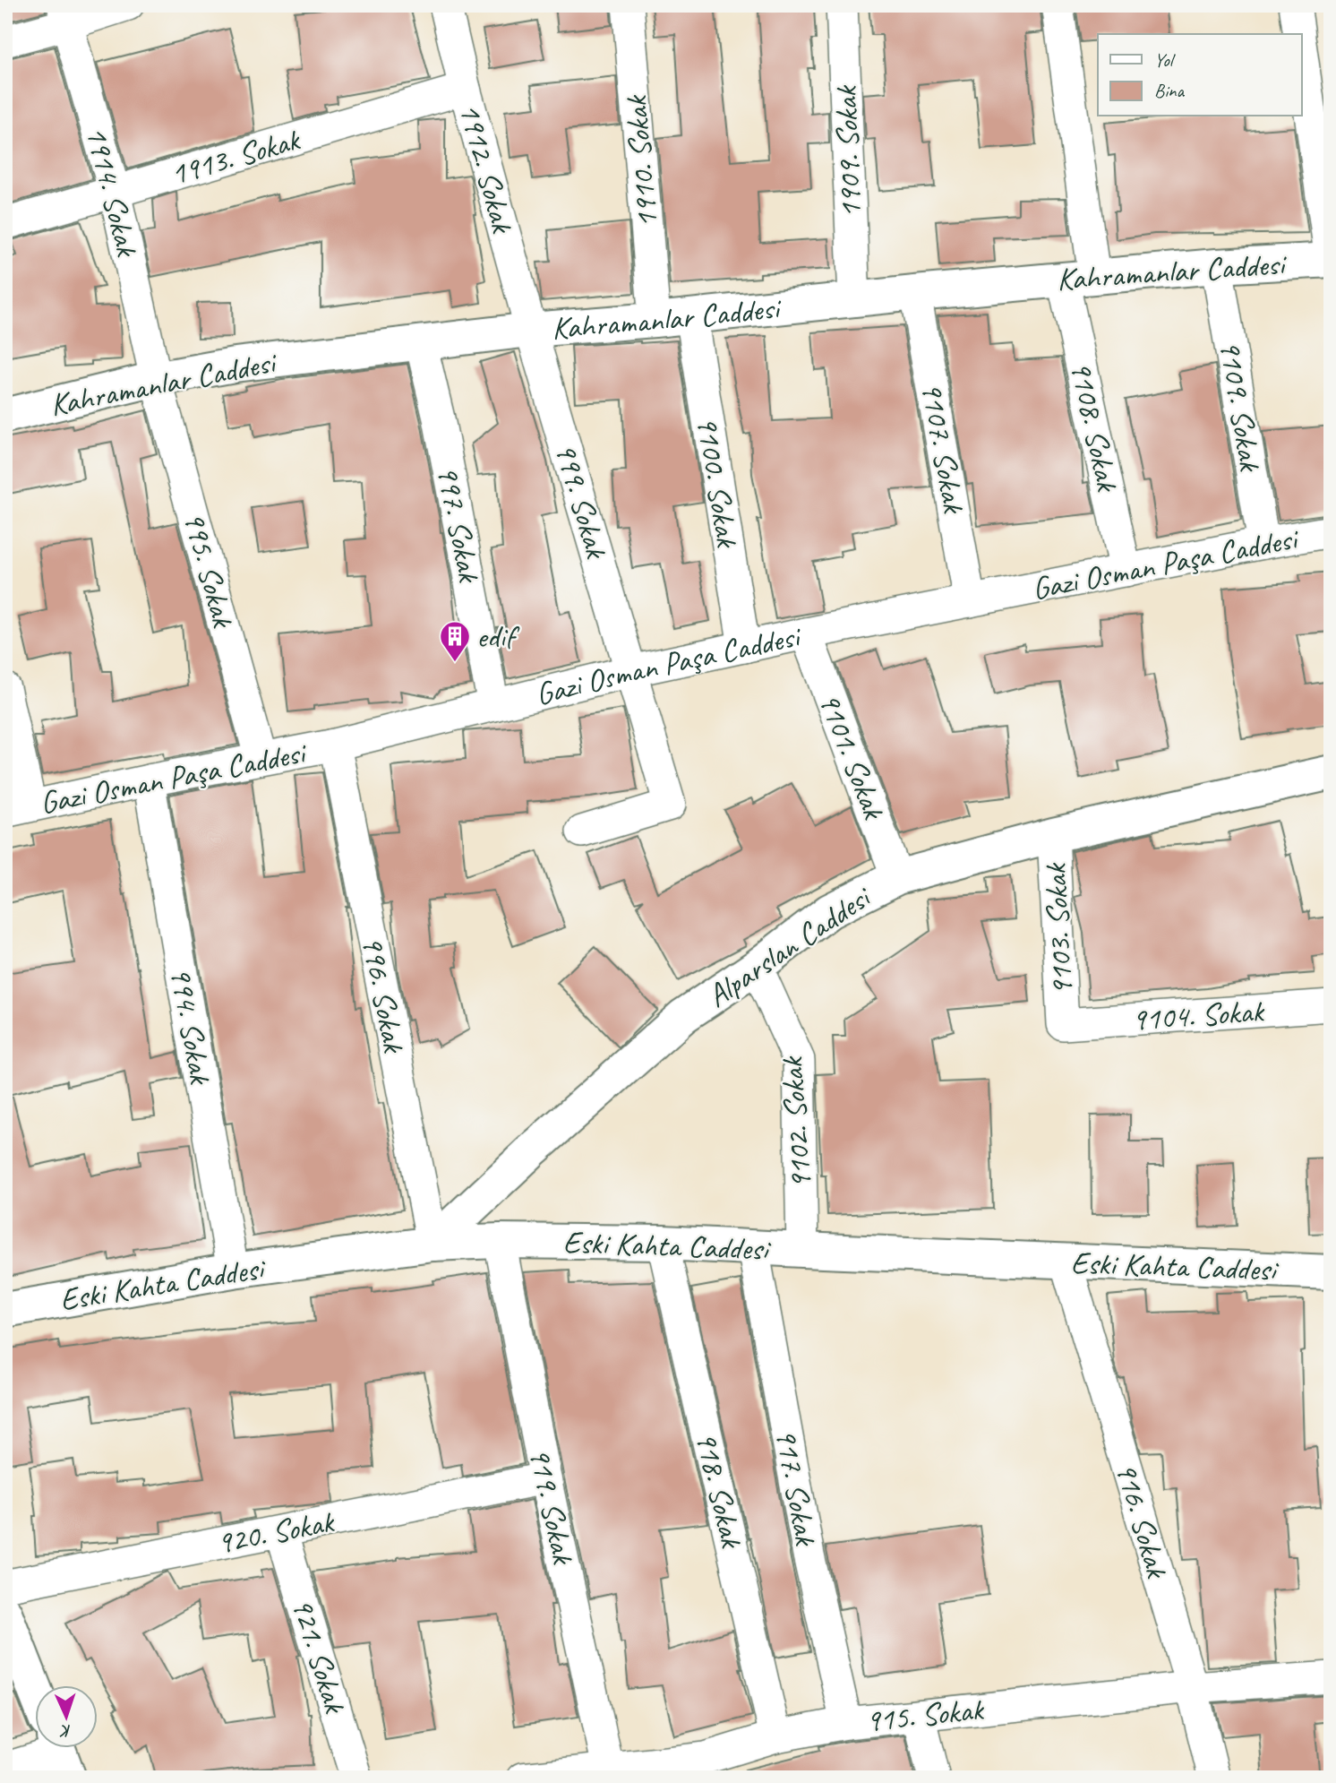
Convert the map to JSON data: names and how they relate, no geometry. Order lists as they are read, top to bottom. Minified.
{"streets":{"street":["1909. Sokak","1913. Sokak","1910. Sokak","1912. Sokak","1914. Sokak","Kahramanlar Caddesi","9109. Sokak","9108. Sokak","9107. Sokak","9100. Sokak","999. Sokak","997. Sokak","Gazi Osman Paşa Caddesi","995. Sokak","9101. Sokak","9103. Sokak","Alparslan Caddesi","996. Sokak","9104. Sokak","994. Sokak","9102. Sokak","Eski Kahta Caddesi","917. Sokak","918. Sokak","919. Sokak","916. Sokak","920. Sokak","921. Sokak","915. Sokak"]},"crossings":[["1909. Sokak","Kahramanlar Caddesi"],["1913. Sokak","1912. Sokak"],["1913. Sokak","1914. Sokak"],["1910. Sokak","Kahramanlar Caddesi"],["1912. Sokak","Kahramanlar Caddesi"],["1912. Sokak","999. Sokak"],["1914. Sokak","Kahramanlar Caddesi"],["1914. Sokak","995. Sokak"],["Kahramanlar Caddesi","9109. Sokak"],["Kahramanlar Caddesi","9108. Sokak"],["Kahramanlar Caddesi","9107. Sokak"],["Kahramanlar Caddesi","9100. Sokak"],["Kahramanlar Caddesi","999. Sokak"],["Kahramanlar Caddesi","997. Sokak"],["Kahramanlar Caddesi","995. Sokak"],["9109. Sokak","Gazi Osman Paşa Caddesi"],["9108. Sokak","Gazi Osman Paşa Caddesi"],["9107. Sokak","Gazi Osman Paşa Caddesi"],["9100. Sokak","Gazi Osman Paşa Caddesi"],["999. Sokak","Gazi Osman Paşa Caddesi"],["997. Sokak","Gazi Osman Paşa Caddesi"],["Gazi Osman Paşa Caddesi","995. Sokak"],["Gazi Osman Paşa Caddesi","9101. Sokak"],["Gazi Osman Paşa Caddesi","996. Sokak"],["Gazi Osman Paşa Caddesi","994. Sokak"],["9101. Sokak","Alparslan Caddesi"],["9103. Sokak","Alparslan Caddesi"],["9103. Sokak","9104. Sokak"],["Alparslan Caddesi","996. Sokak"],["Alparslan Caddesi","9102. Sokak"],["Alparslan Caddesi","Eski Kahta Caddesi"],["996. Sokak","Eski Kahta Caddesi"],["994. Sokak","Eski Kahta Caddesi"],["9102. Sokak","Eski Kahta Caddesi"],["Eski Kahta Caddesi","917. Sokak"],["Eski Kahta Caddesi","918. Sokak"],["Eski Kahta Caddesi","919. Sokak"],["Eski Kahta Caddesi","916. Sokak"],["917. Sokak","915. Sokak"],["918. Sokak","915. Sokak"],["919. Sokak","920. Sokak"],["919. Sokak","915. Sokak"],["916. Sokak","915. Sokak"],["920. Sokak","921. Sokak"]],"places":{"building":["edif"]},"legend":["Yol","Bina"],"north":"bottom"}
